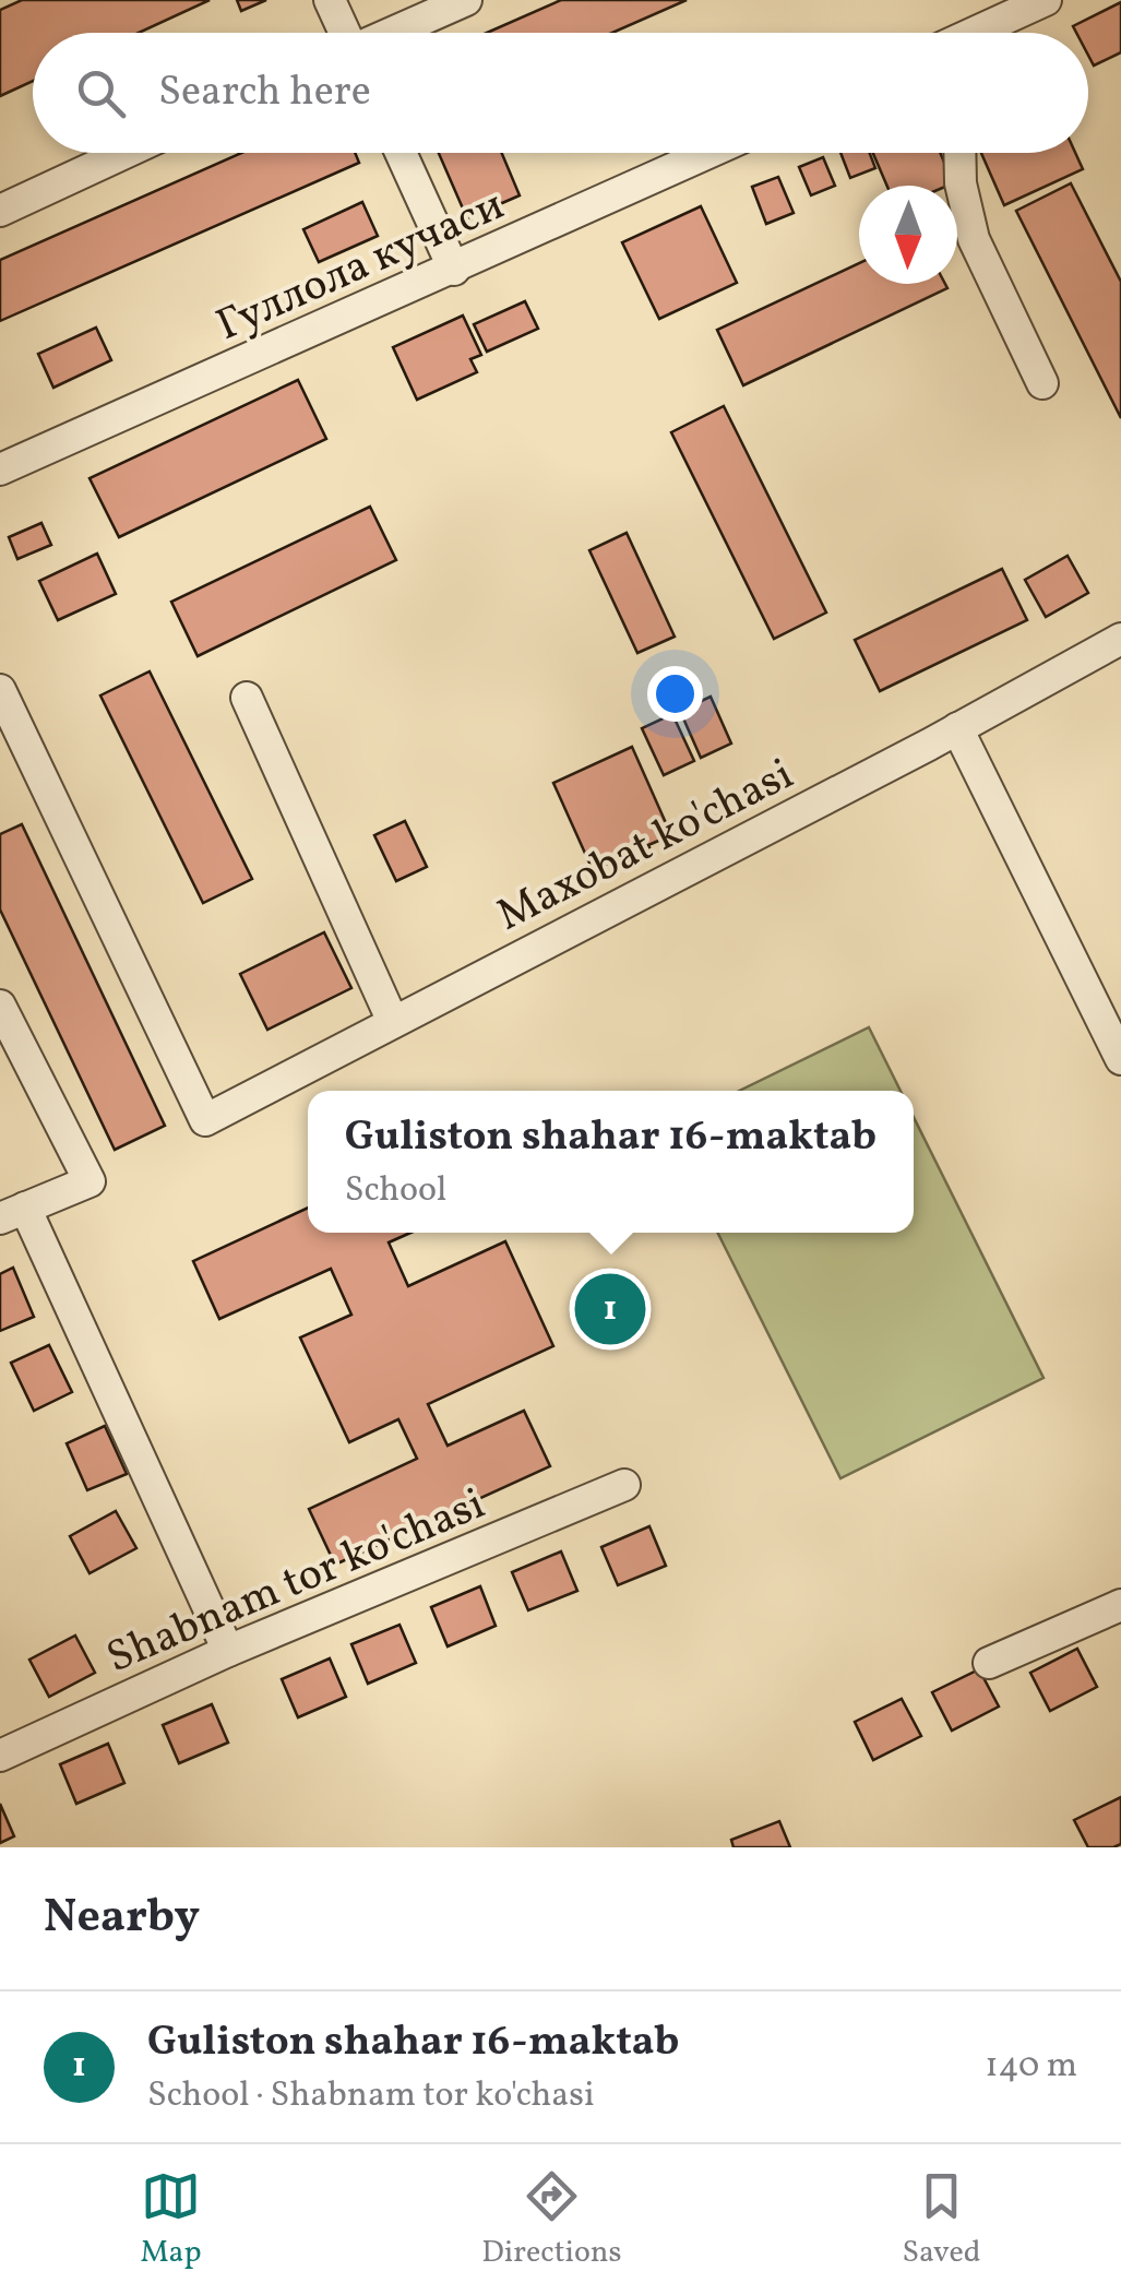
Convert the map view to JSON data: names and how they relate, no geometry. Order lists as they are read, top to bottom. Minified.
{"streets":{"street":["Гуллола кучаси","Maxobat ko'chasi","Shabnam tor ko'chasi"]},"north":"bottom","page":{"search":"Search here","popup":["Guliston shahar 16-maktab","School"],"pins":"1","heading":"Nearby","list":[{"mark":"1","name":"Guliston shahar 16-maktab","note":"School · Shabnam tor ko'chasi","value":"140 m"}],"nav":["Map","Directions","Saved"]}}
